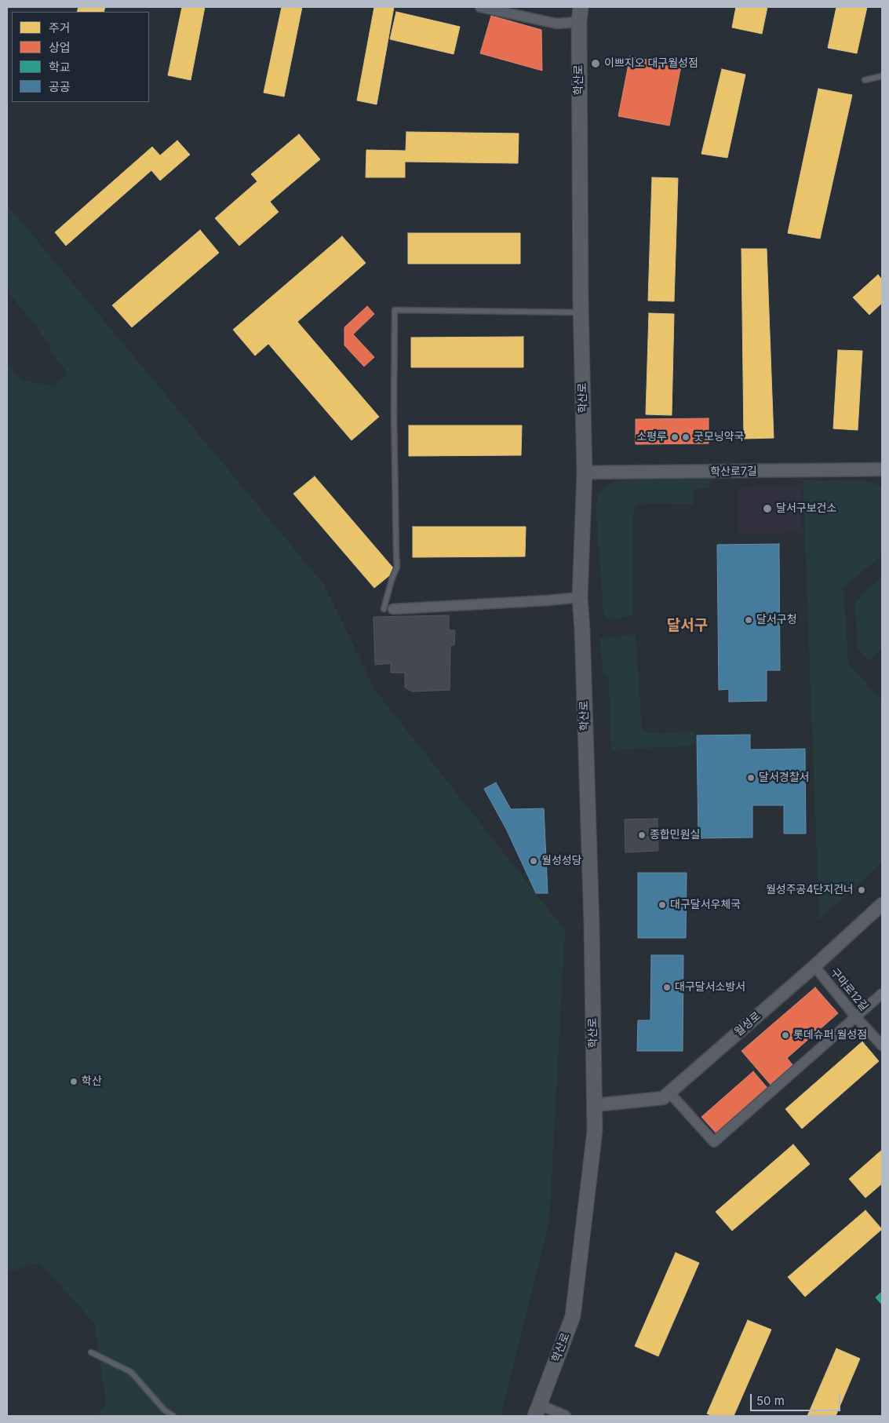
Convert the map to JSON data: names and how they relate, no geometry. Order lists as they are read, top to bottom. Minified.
{"streets":{"main road":["학산로"],"street":["학산로7길","구마로12길","월성로"]},"crossings":[["학산로","학산로7길"],["학산로","월성로"],["구마로12길","월성로"]],"districts":["달서구"],"places":["이쁘지오 대구월성점","소평루","굿모닝약국","달서구보건소","달서구청","달서경찰서","종합민원실","월성성당","월성주공4단지건너","대구달서우체국","대구달서소방서","롯데슈퍼 월성점","학산"],"legend":["주거","상업","학교","공공"],"scale_bar":"50 m"}
